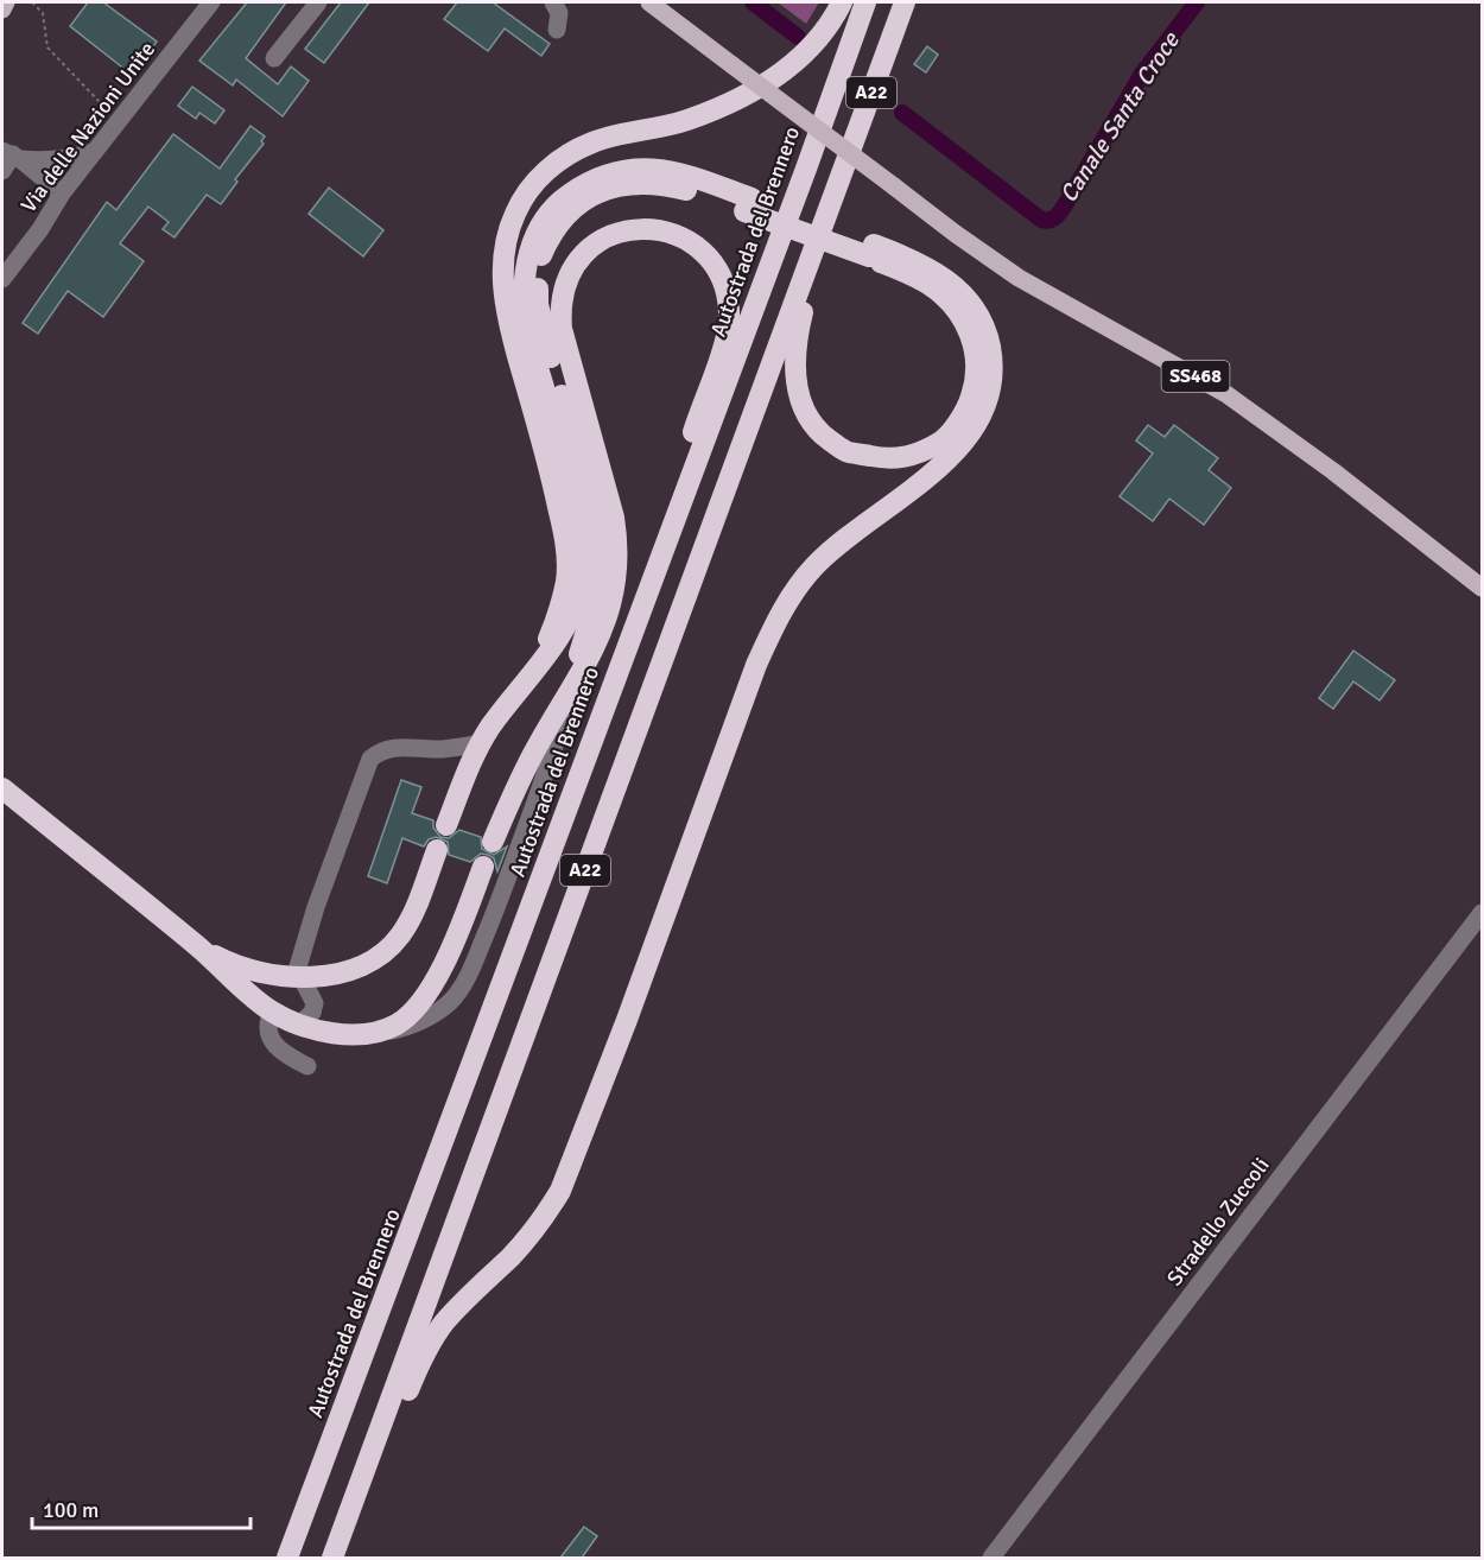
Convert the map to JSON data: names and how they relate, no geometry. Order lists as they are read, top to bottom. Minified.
{"streets":{"highway":["A22","Autostrada del Brennero"],"main road":["SS468"],"street":["Via delle Nazioni Unite","Stradello Zuccoli"]},"water":["Canale Santa Croce"],"scale_bar":"100 m"}
